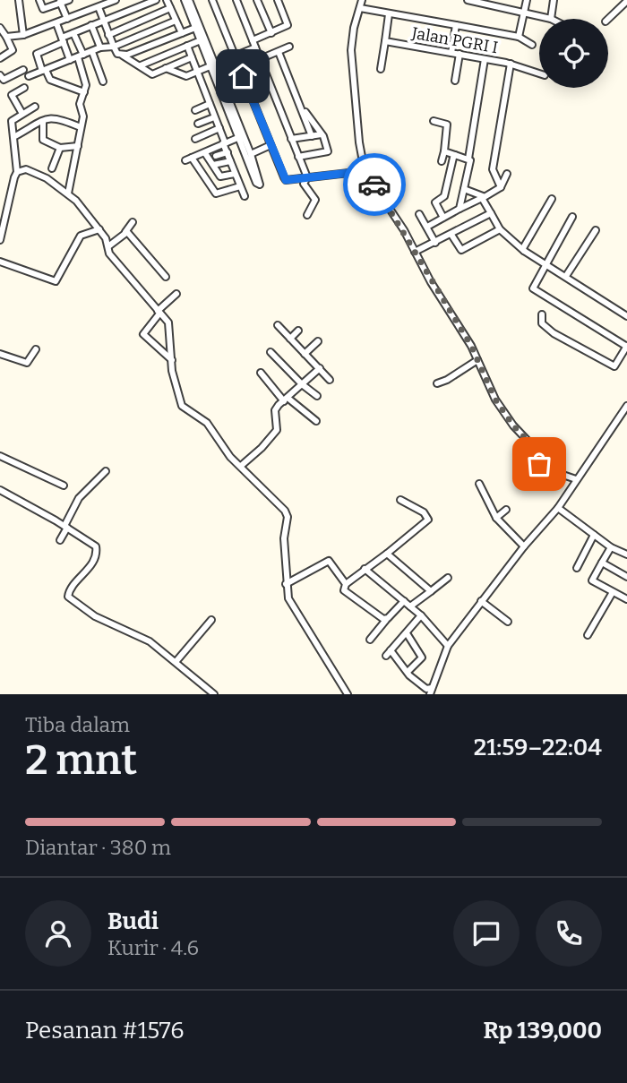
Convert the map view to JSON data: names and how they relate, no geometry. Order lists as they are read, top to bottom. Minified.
{"streets":{"street":["Jalan PGRI I"]},"page":{"heading":["2 mnt","Tiba dalam","21:59–22:04"],"panel":["Budi","Kurir · 4.6","Pesanan #1576","Rp 139,000"],"bar":"Diantar · 380 m"}}
